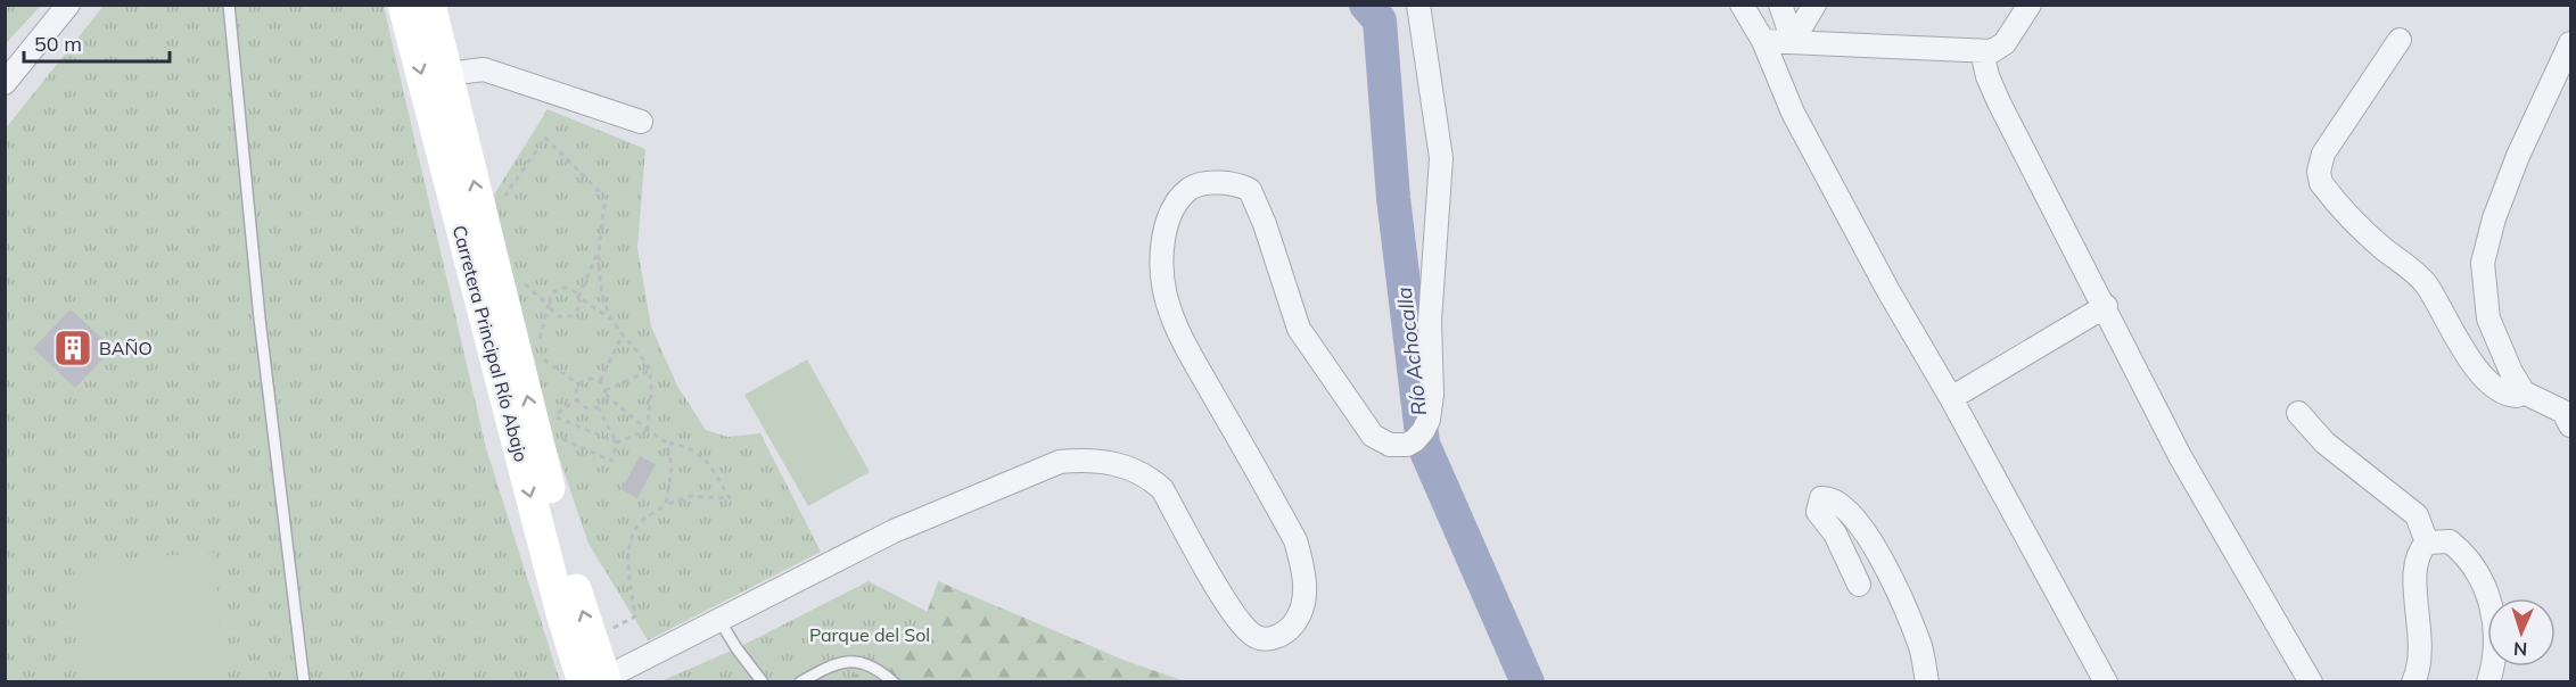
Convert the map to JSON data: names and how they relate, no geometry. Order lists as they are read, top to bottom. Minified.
{"streets":{"main road":["Carretera Principal Río Abajo"]},"water":["Río Achocalla"],"parks":["Parque del Sol"],"places":{"building":["BAÑO"]},"scale_bar":"50 m","north":"bottom"}
